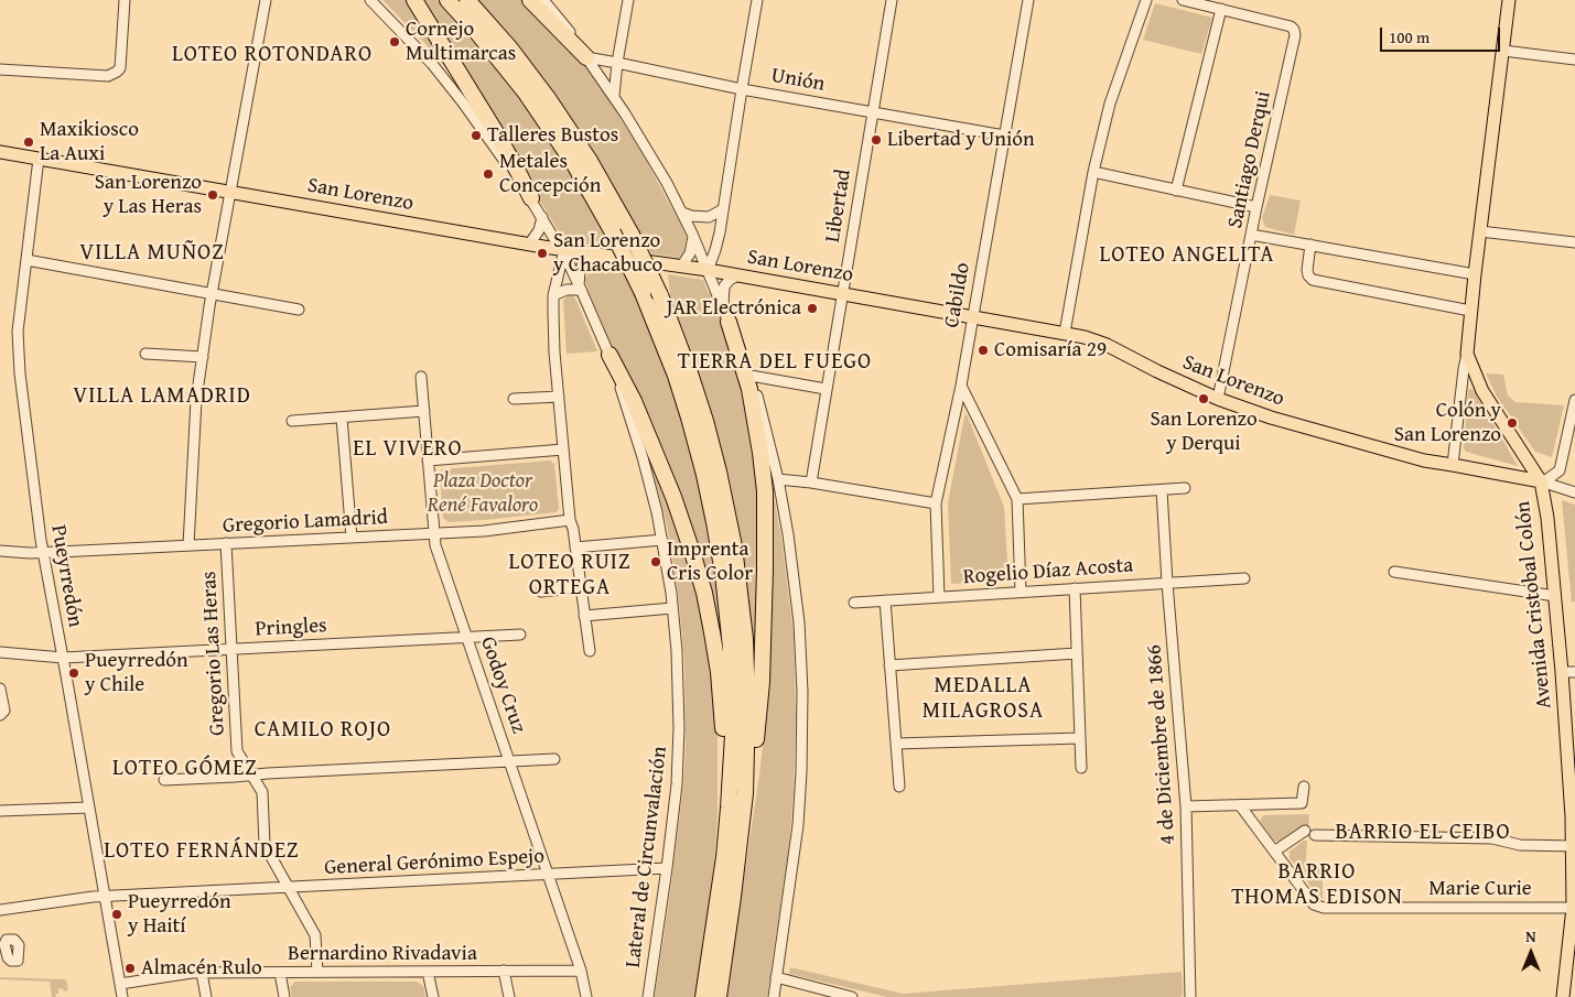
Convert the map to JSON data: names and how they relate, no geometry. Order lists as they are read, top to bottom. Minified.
{"streets":{"main road":["San Lorenzo","Avenida Cristobal Colón"],"street":["Unión","Santiago Derqui","Libertad","Cabildo","Gregorio Lamadrid","Rogelio Díaz Acosta","Pueyrredón","Pringles","Gregorio Las Heras","Godoy Cruz","4 de Diciembre de 1866","Lateral de Circunvalación","General Gerónimo Espejo","Marie Curie","Bernardino Rivadavia"]},"crossings":[["Unión","Libertad"],["Unión","Cabildo"],["Santiago Derqui","San Lorenzo"],["San Lorenzo","Libertad"],["San Lorenzo","Cabildo"],["San Lorenzo","Pueyrredón"],["San Lorenzo","Avenida Cristobal Colón"],["San Lorenzo","Gregorio Las Heras"],["San Lorenzo","Lateral de Circunvalación"],["Cabildo","Rogelio Díaz Acosta"],["Gregorio Lamadrid","Pueyrredón"],["Gregorio Lamadrid","Gregorio Las Heras"],["Gregorio Lamadrid","Godoy Cruz"],["Rogelio Díaz Acosta","4 de Diciembre de 1866"],["Pueyrredón","Pringles"],["Pueyrredón","General Gerónimo Espejo"],["Pueyrredón","Bernardino Rivadavia"],["Avenida Cristobal Colón","Marie Curie"],["Pringles","Gregorio Las Heras"],["Pringles","Godoy Cruz"],["Gregorio Las Heras","General Gerónimo Espejo"],["Gregorio Las Heras","Bernardino Rivadavia"],["Godoy Cruz","General Gerónimo Espejo"],["Godoy Cruz","Bernardino Rivadavia"],["Lateral de Circunvalación","General Gerónimo Espejo"]],"districts":["LOTEO ROTONDARO","VILLA MUÑOZ","LOTEO ANGELITA","TIERRA DEL FUEGO","VILLA LAMADRID","EL VIVERO","LOTEO RUIZ ORTEGA","MEDALLA MILAGROSA","CAMILO ROJO","LOTEO GÓMEZ","BARRIO EL CEIBO","LOTEO FERNÁNDEZ","BARRIO THOMAS EDISON"],"parks":["Plaza Doctor René Favaloro"],"places":["Cornejo Multimarcas","Talleres Bustos","Libertad y Unión","Maxikiosco La Auxi","Metales Concepción","San Lorenzo y Las Heras","San Lorenzo y Chacabuco","JAR Electrónica","Comisaría 29","San Lorenzo y Derqui","Colón y San Lorenzo","Imprenta Cris Color","Pueyrredón y Chile","Pueyrredón y Haití","Almacén Rulo"],"scale_bar":"100 m","north":"top"}
